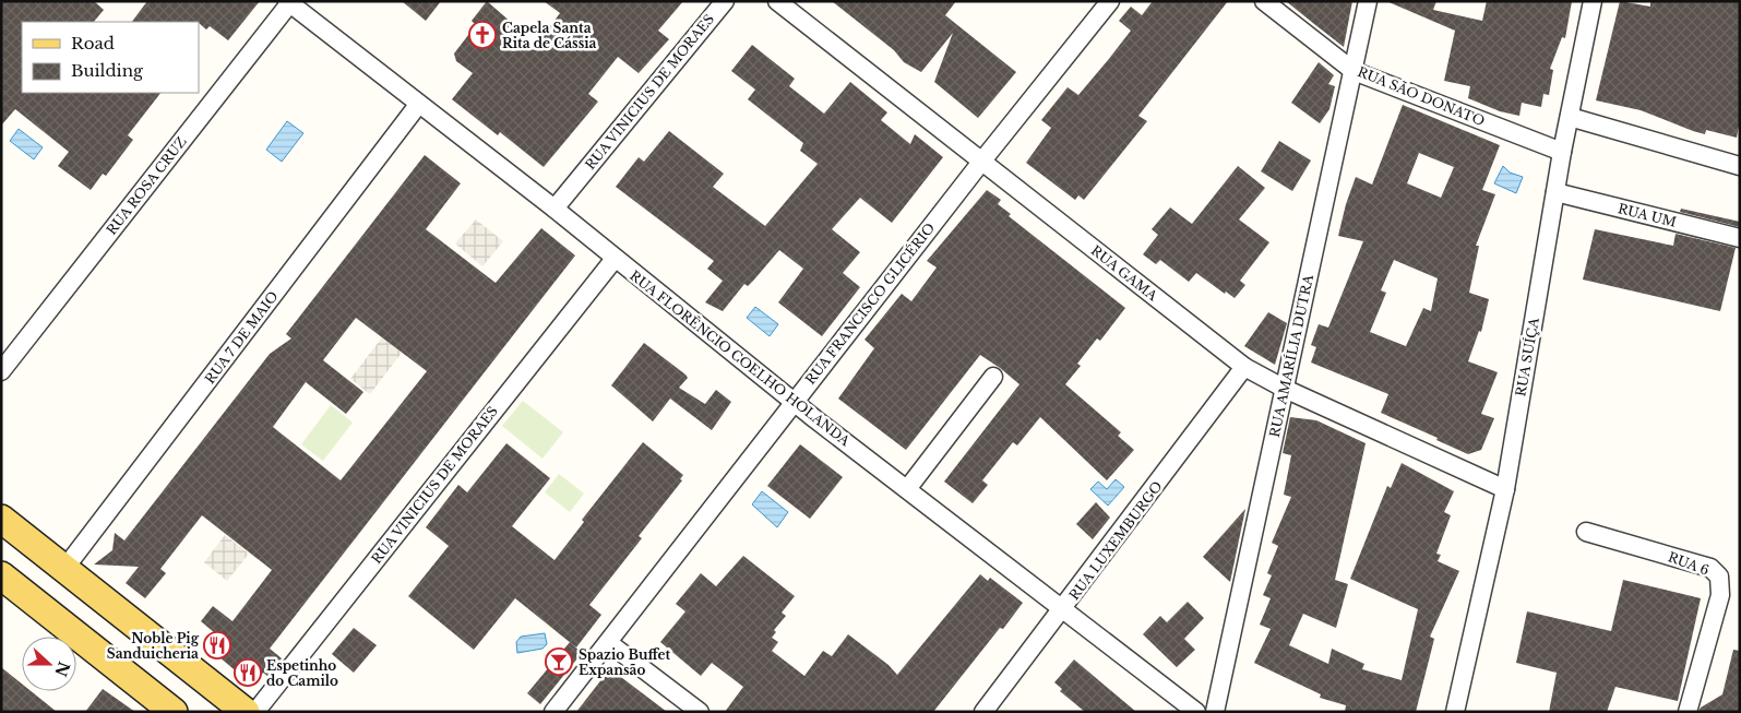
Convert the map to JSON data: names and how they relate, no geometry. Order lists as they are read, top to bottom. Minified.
{"streets":{"street":["RUA VINICIUS DE MORAES","RUA SÃO DONATO","RUA ROSA CRUZ","RUA UM","RUA GAMA","RUA FRANCISCO GLICÉRIO","RUA 7 DE MAIO","RUA AMARÍLIA DUTRA","RUA SUÍÇA","RUA FLORÊNCIO COELHO HOLANDA","RUA LUXEMBURGO","RUA 6"]},"crossings":[["RUA VINICIUS DE MORAES","RUA FLORÊNCIO COELHO HOLANDA"],["RUA SÃO DONATO","RUA AMARÍLIA DUTRA"],["RUA SÃO DONATO","RUA SUÍÇA"],["RUA ROSA CRUZ","RUA FLORÊNCIO COELHO HOLANDA"],["RUA UM","RUA SUÍÇA"],["RUA GAMA","RUA FRANCISCO GLICÉRIO"],["RUA GAMA","RUA AMARÍLIA DUTRA"],["RUA GAMA","RUA SUÍÇA"],["RUA GAMA","RUA LUXEMBURGO"],["RUA FRANCISCO GLICÉRIO","RUA FLORÊNCIO COELHO HOLANDA"],["RUA 7 DE MAIO","RUA FLORÊNCIO COELHO HOLANDA"],["RUA FLORÊNCIO COELHO HOLANDA","RUA LUXEMBURGO"]],"places":{"church":["Capela Santa Rita de Cássia"],"restaurant":["Noble Pig Sanduicheria","Espetinho do Camilo"],"bar":["Spazio Buffet Expansão"]},"legend":["Road","Building"],"north":"right"}
